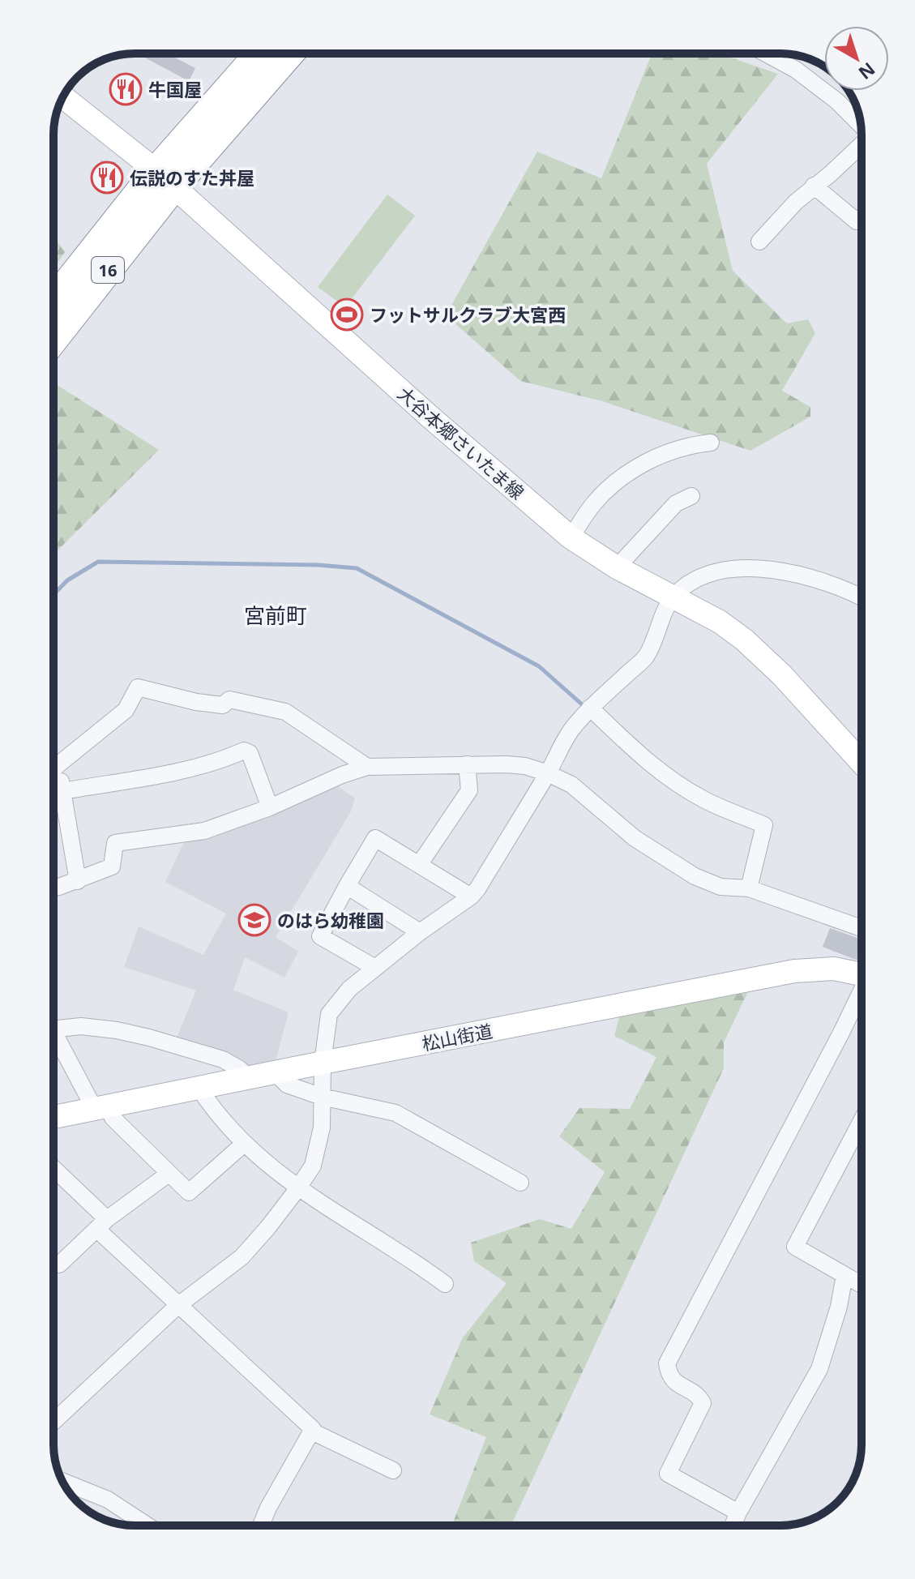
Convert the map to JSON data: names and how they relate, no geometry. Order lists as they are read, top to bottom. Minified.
{"streets":{"highway":["16"],"main road":["大谷本郷さいたま線","松山街道"]},"crossings":[["16","大谷本郷さいたま線"]],"districts":["宮前町"],"places":{"restaurant":["牛国屋","伝説のすた丼屋"],"sports":["フットサルクラブ大宮西"],"school or university":["のはら幼稚園"]},"north":"bottom right"}
